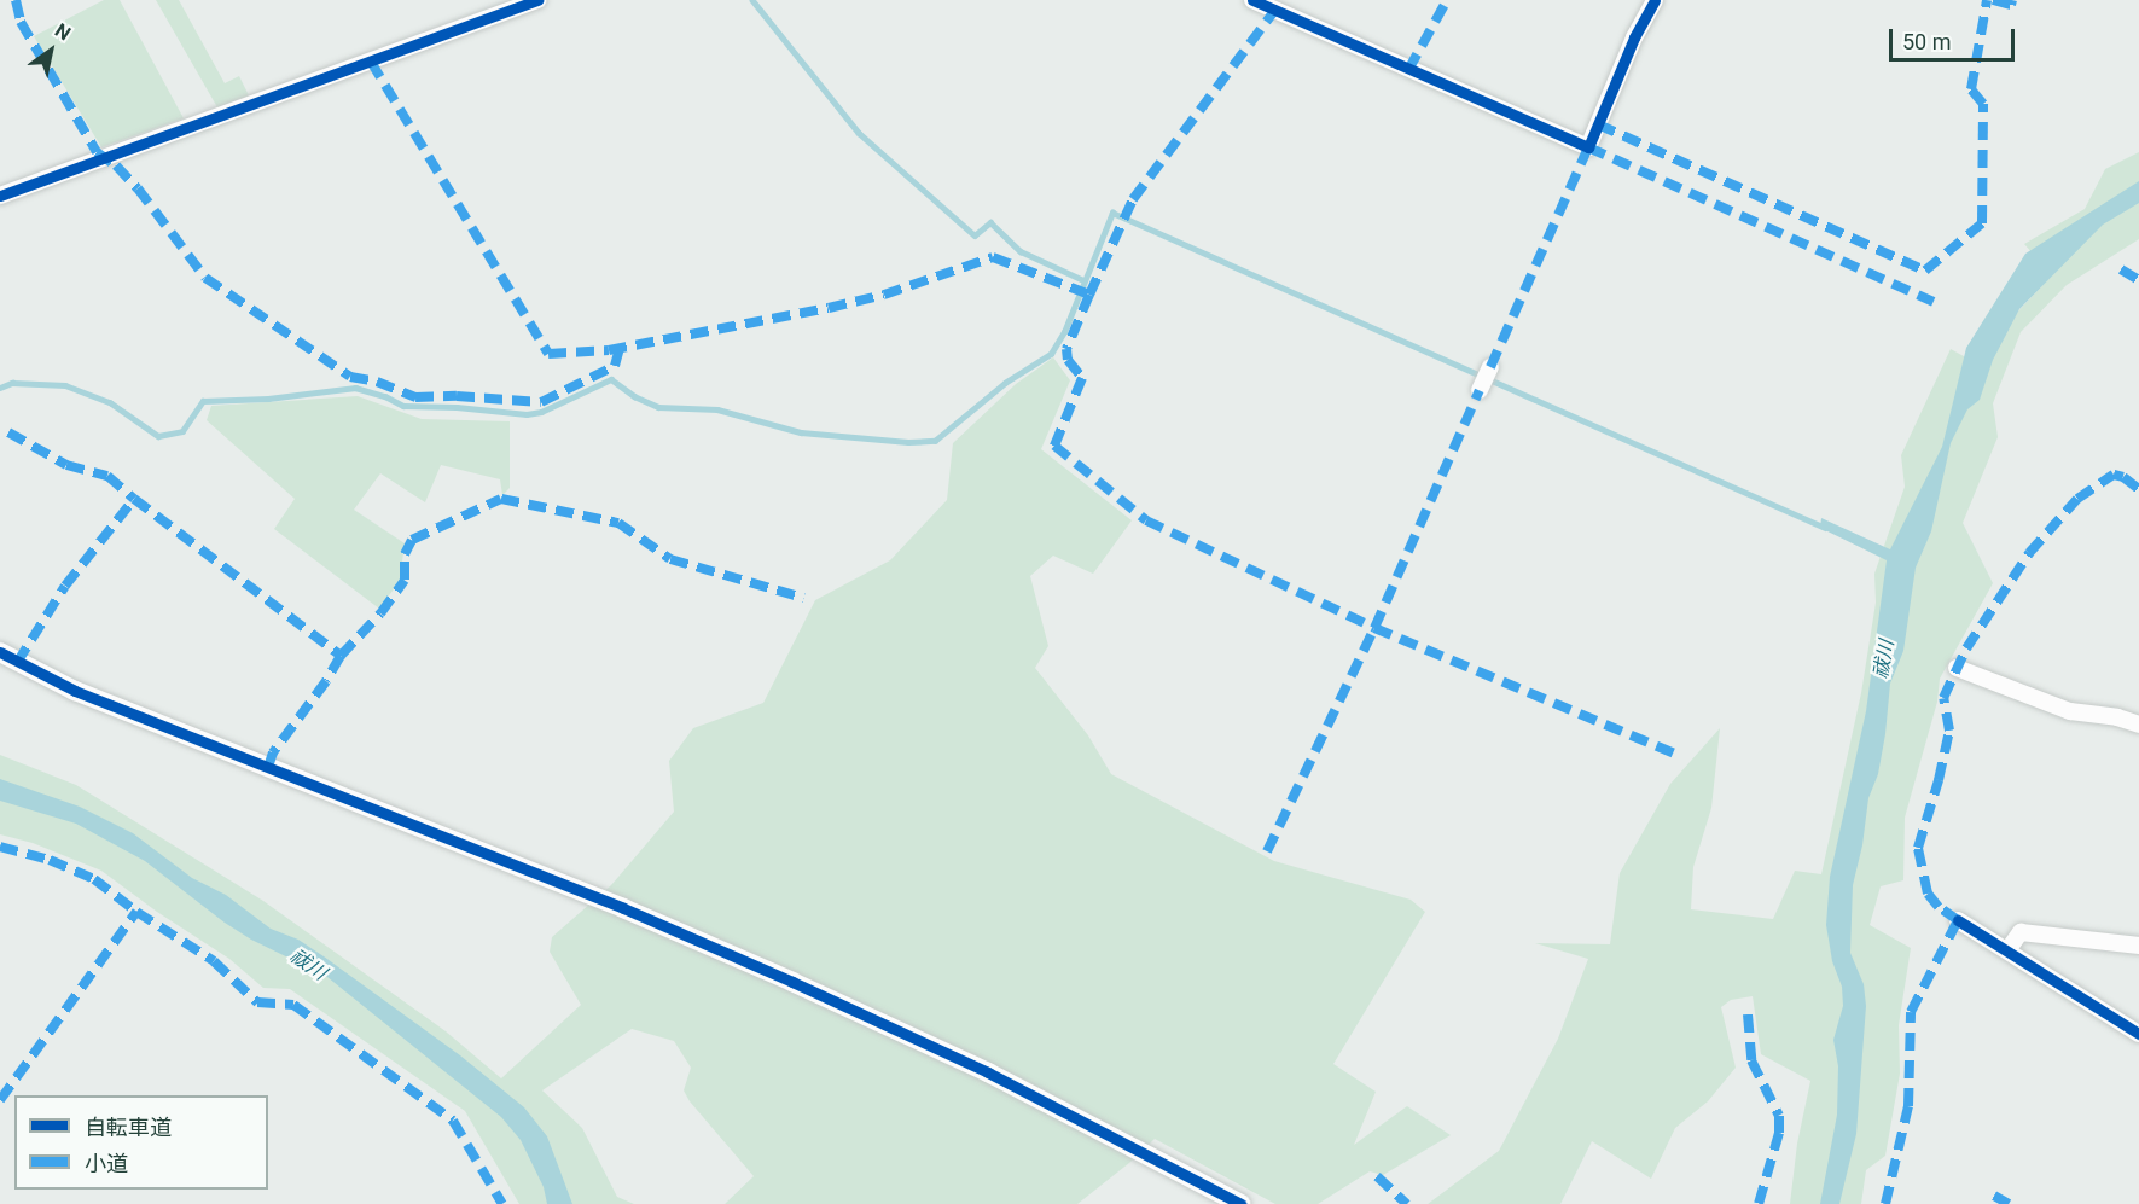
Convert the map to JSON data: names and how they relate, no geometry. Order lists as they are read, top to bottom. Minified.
{"water":["祓川"],"legend":["自転車道","小道"],"scale_bar":"50 m","north":"top right"}
